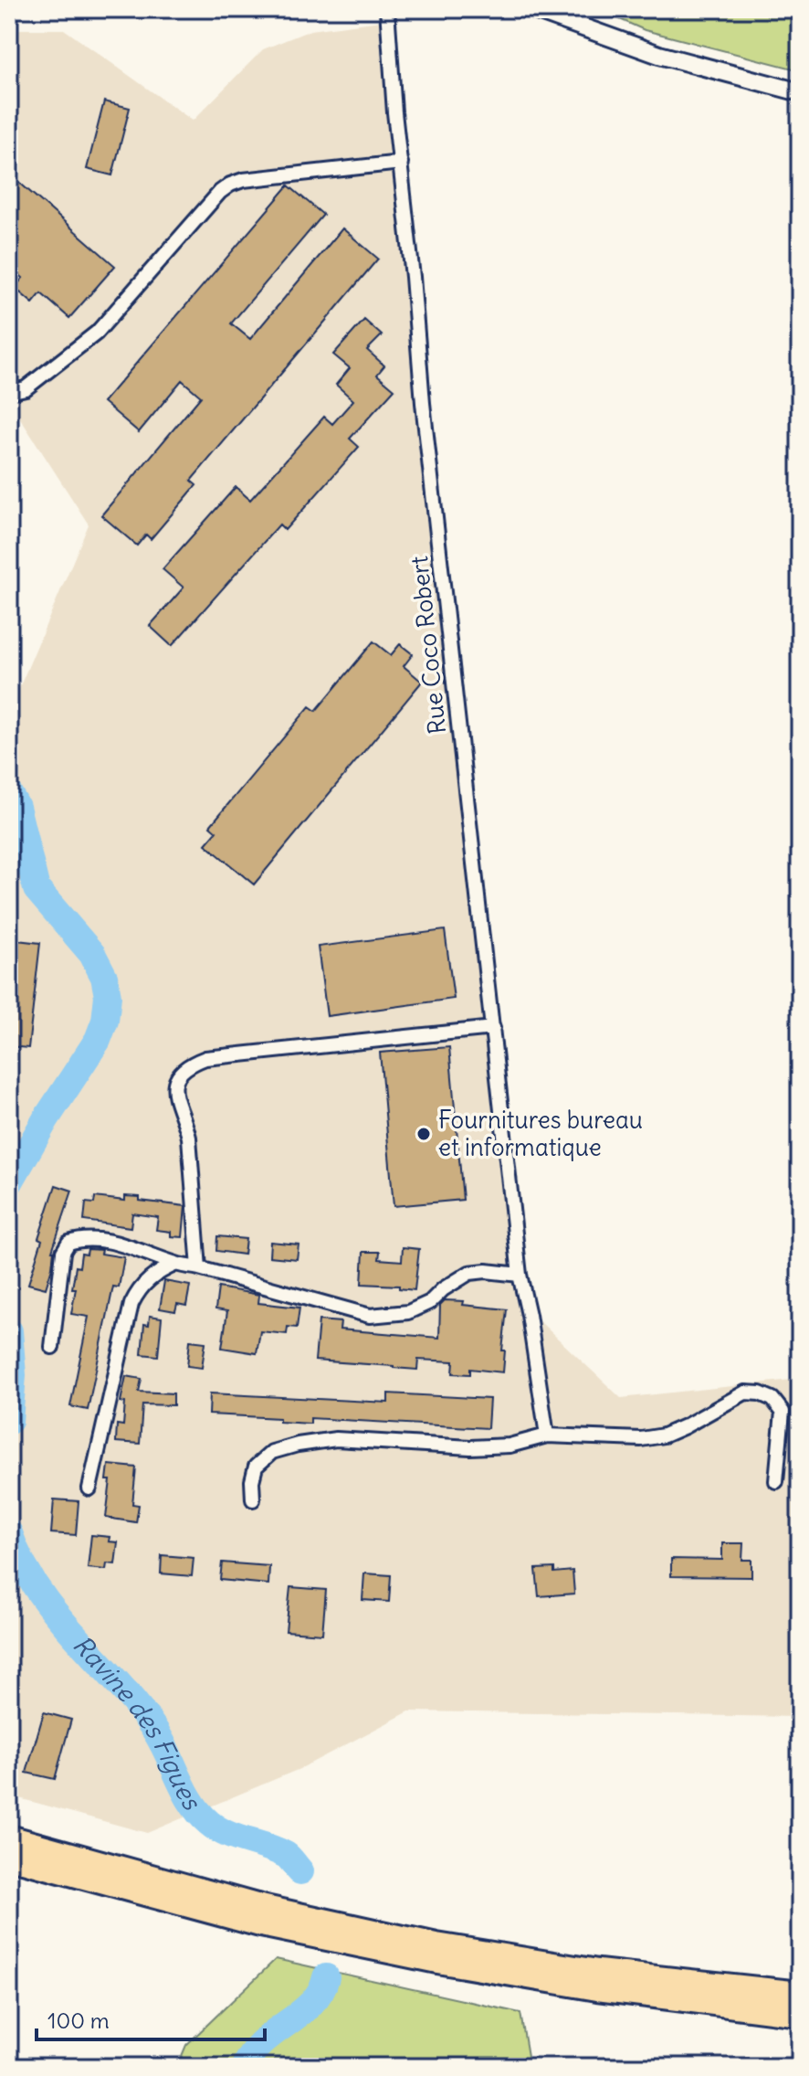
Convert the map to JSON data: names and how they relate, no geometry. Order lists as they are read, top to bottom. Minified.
{"streets":{"street":["Rue Coco Robert"]},"water":["Ravine des Figues"],"places":["Fournitures bureau et informatique"],"scale_bar":"100 m"}
